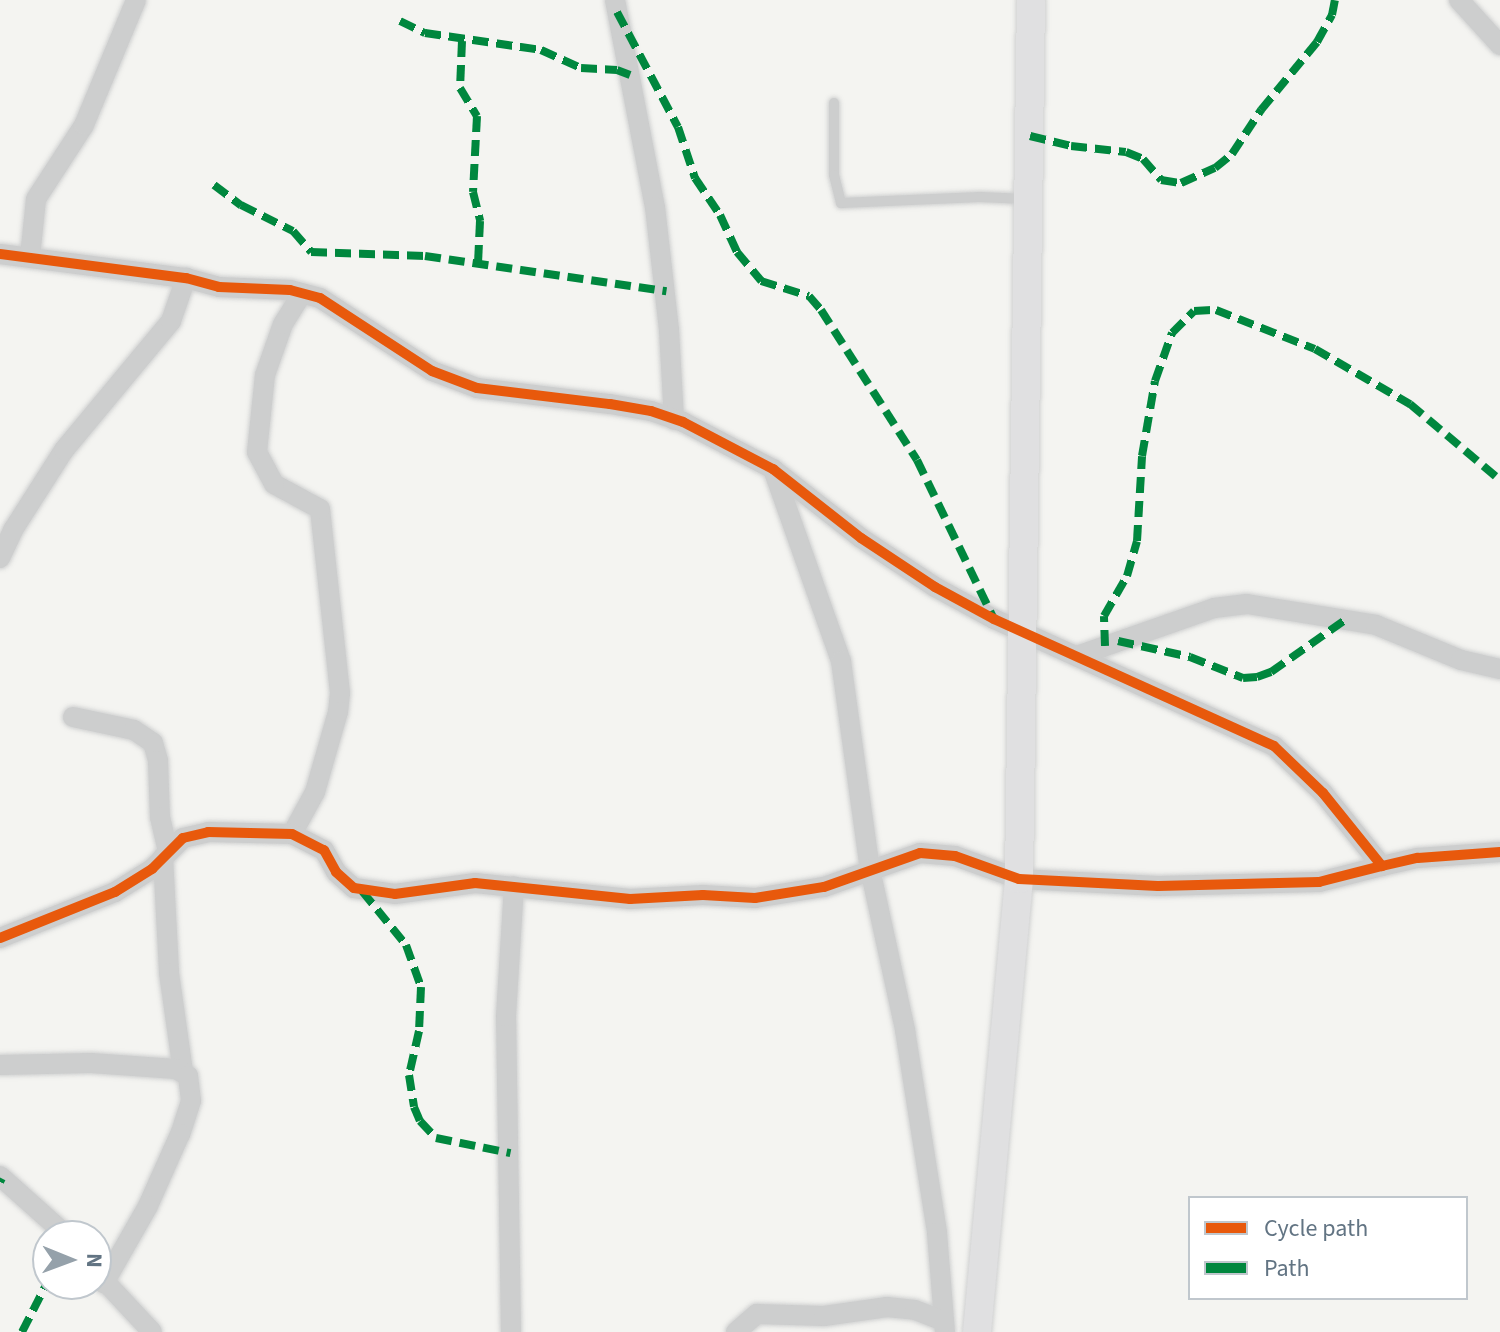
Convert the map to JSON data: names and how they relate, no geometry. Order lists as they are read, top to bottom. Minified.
{"legend":["Cycle path","Path"],"north":"right"}
